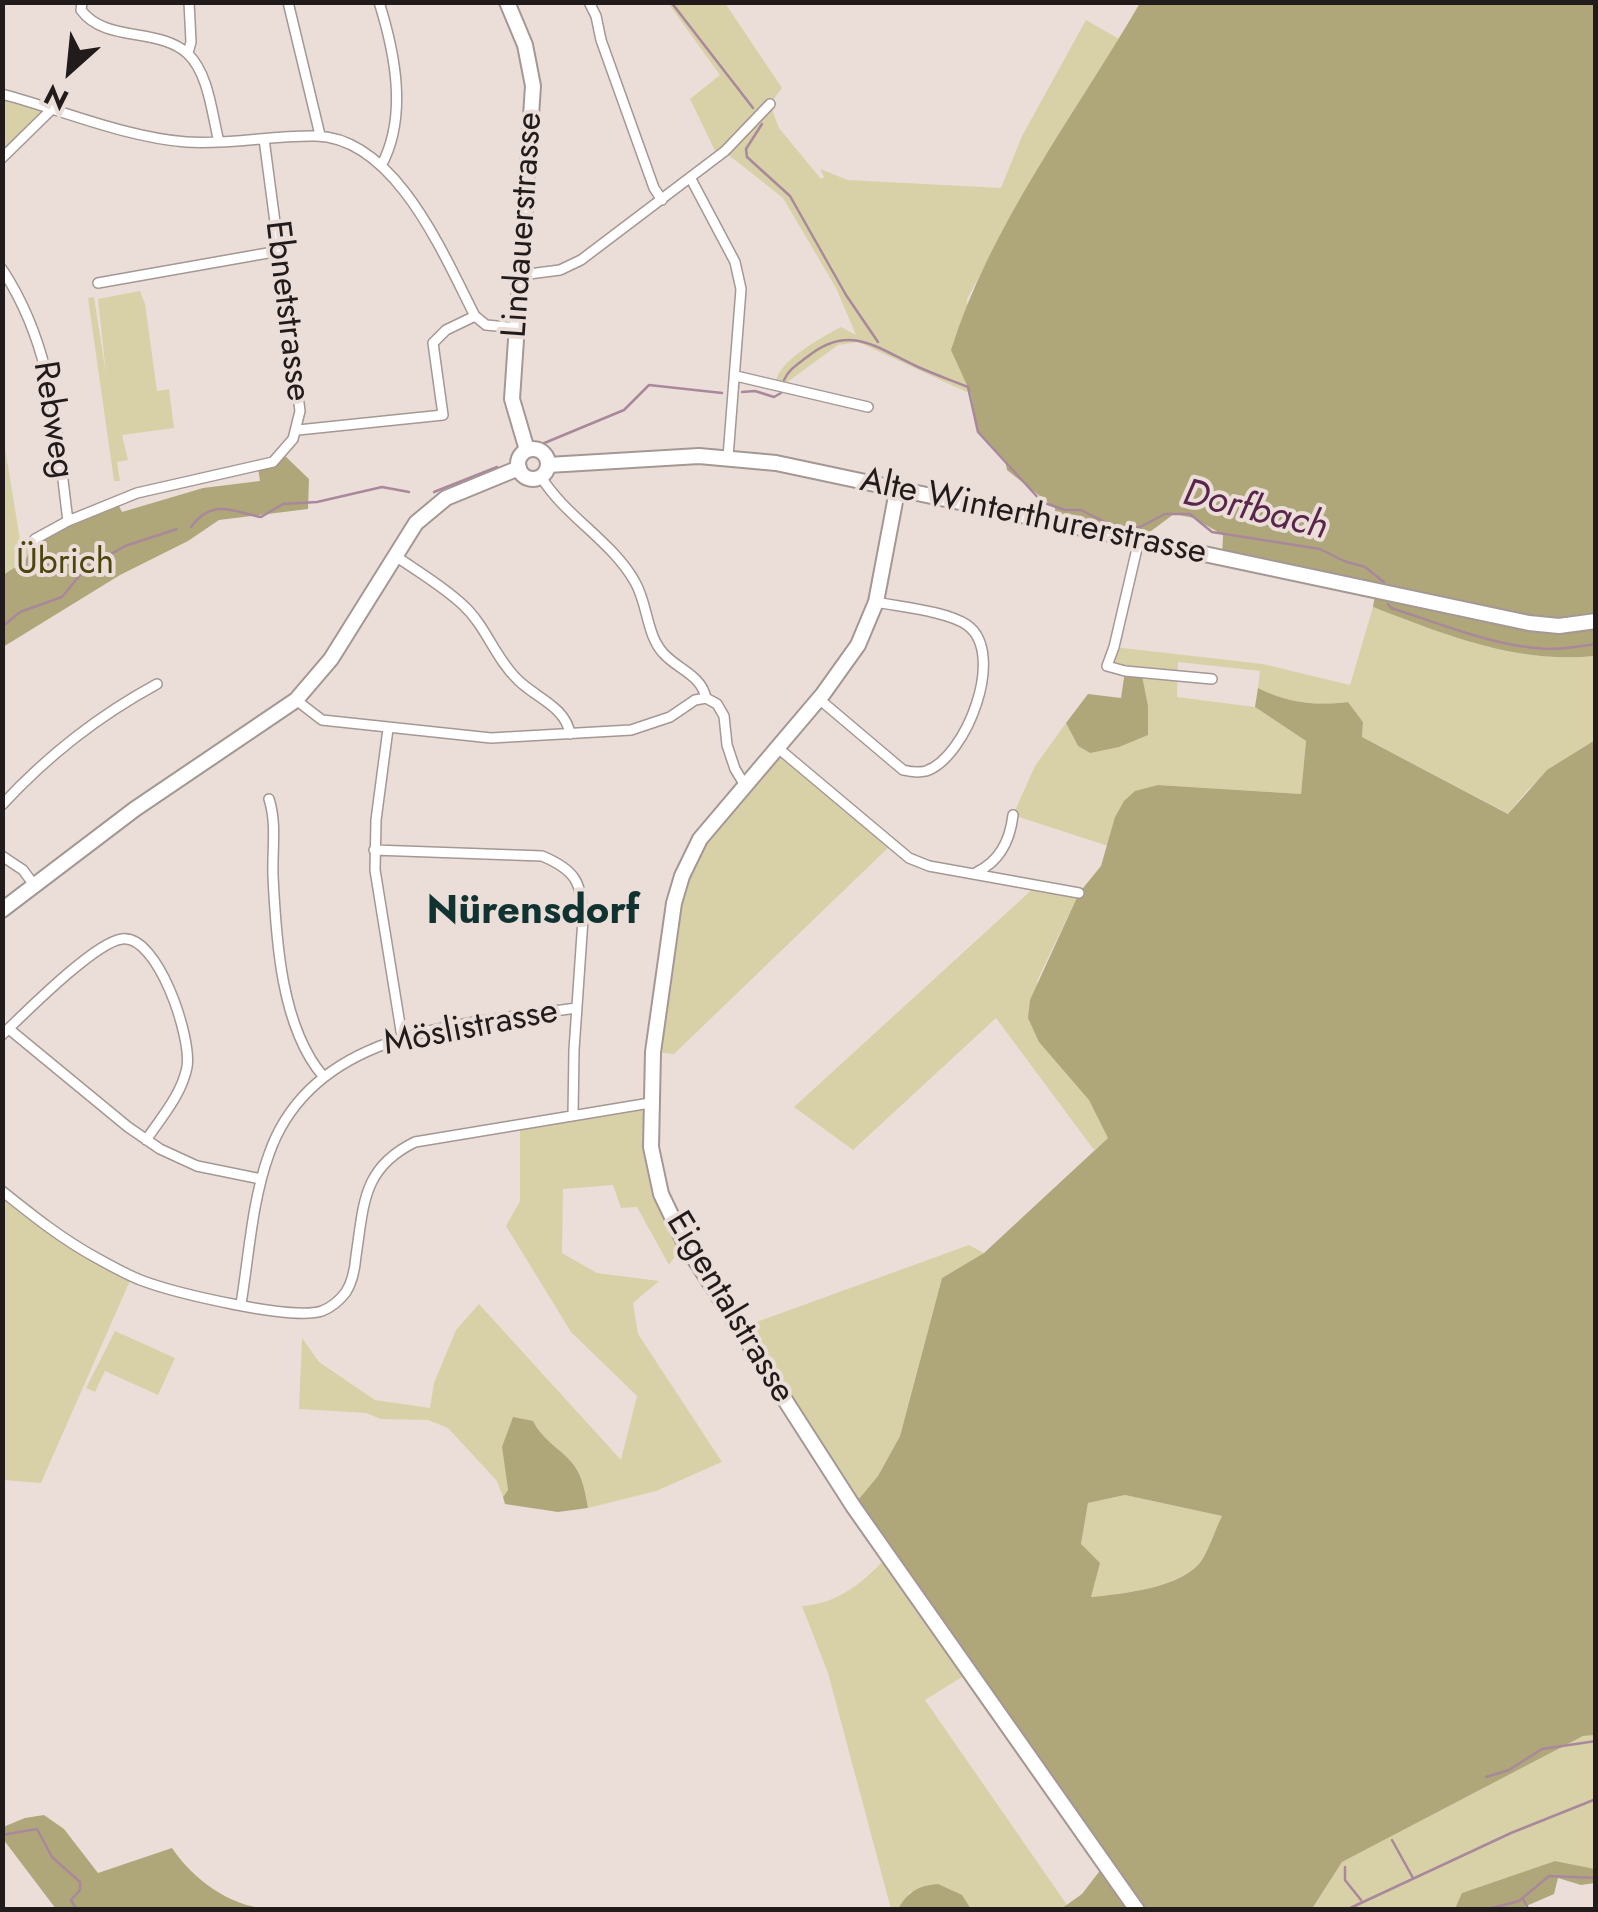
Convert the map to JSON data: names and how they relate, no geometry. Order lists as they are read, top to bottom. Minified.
{"streets":{"street":["Lindauerstrasse","Ebnetstrasse","Rebweg","Alte Winterthurerstrasse","Möslistrasse","Eigentalstrasse"]},"crossings":[["Lindauerstrasse","Alte Winterthurerstrasse"],["Ebnetstrasse","Rebweg"],["Alte Winterthurerstrasse","Eigentalstrasse"]],"districts":["Nürensdorf"],"water":["Dorfbach"],"parks":["Übrich"],"north":"bottom left"}
